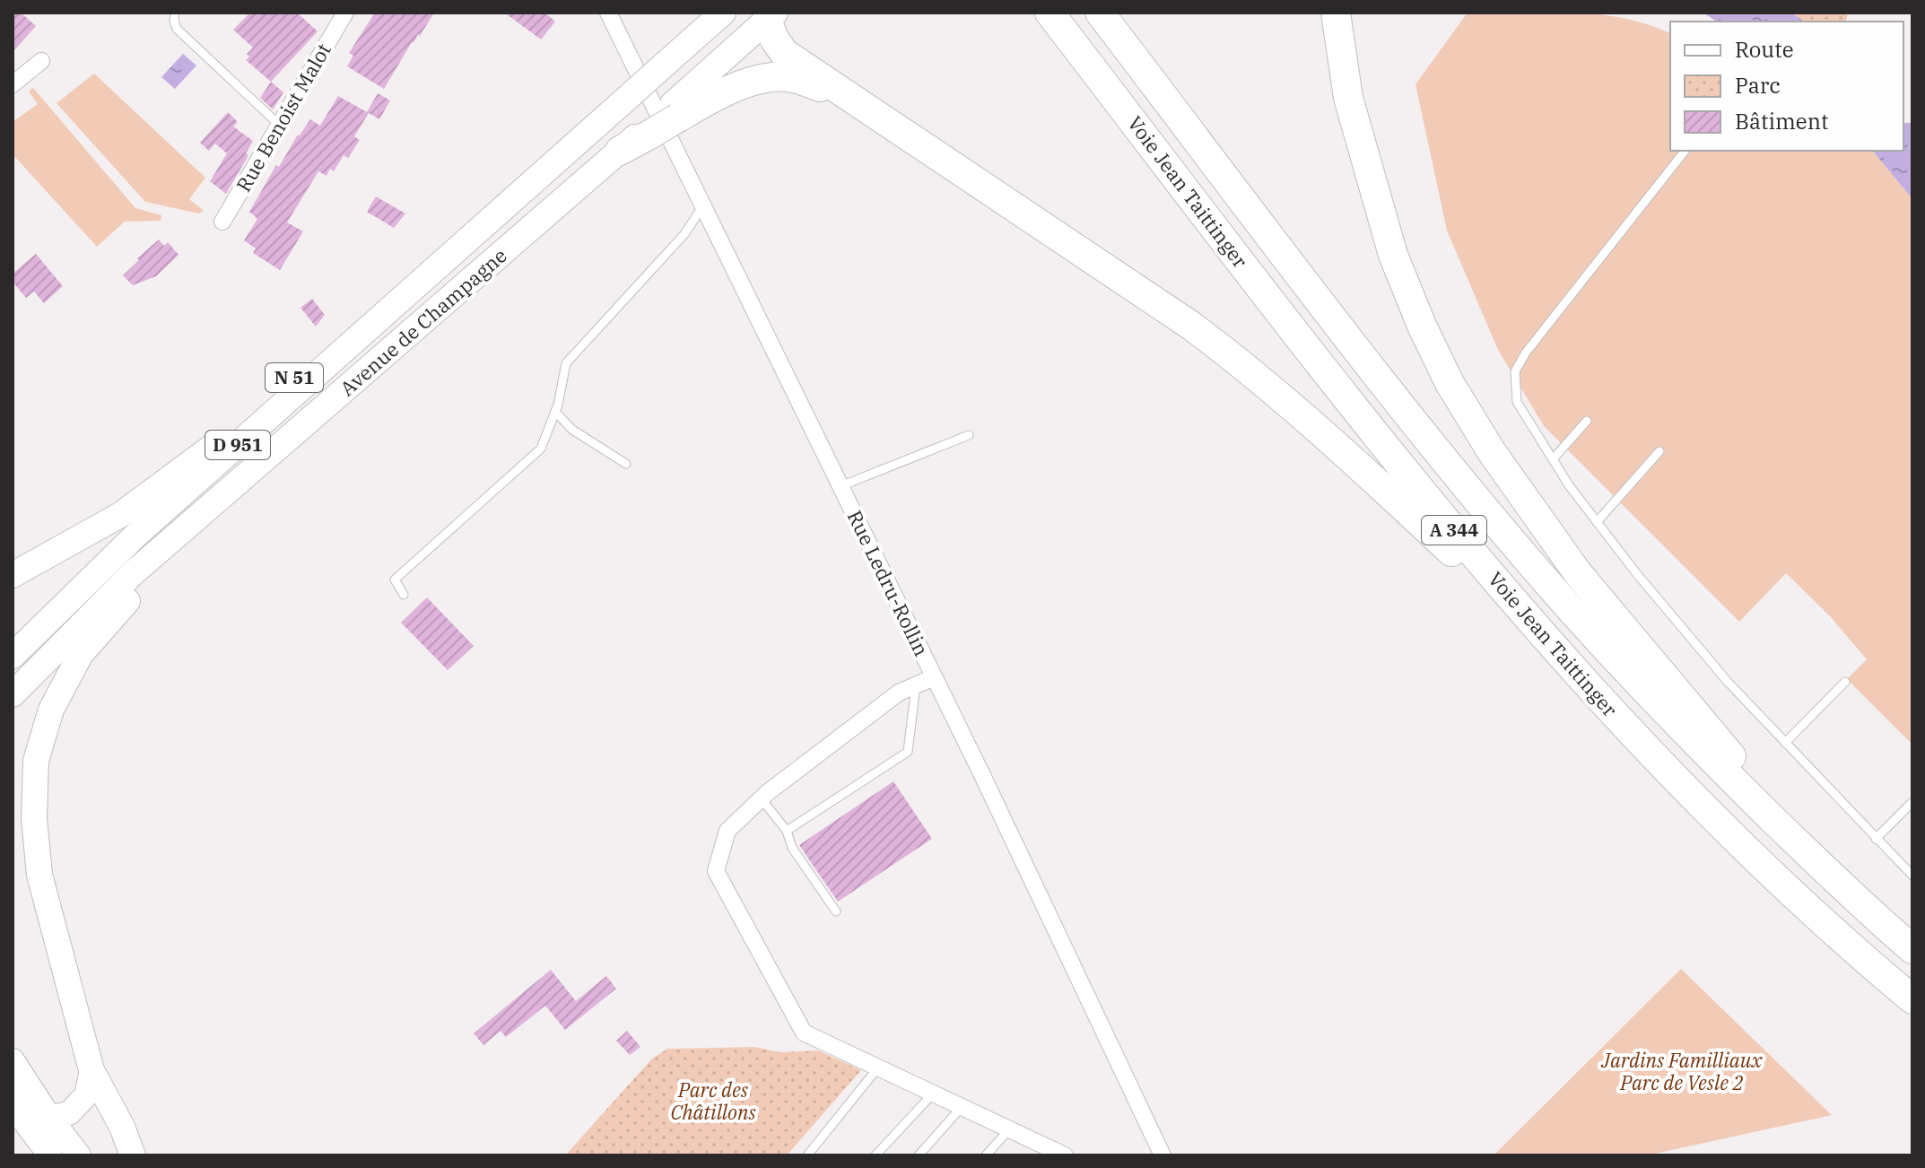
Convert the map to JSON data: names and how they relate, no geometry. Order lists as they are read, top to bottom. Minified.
{"streets":{"highway":["Voie Jean Taittinger","A 344"],"main road":["Avenue de Champagne","N 51","D 951"],"street":["Rue Benoist Malot","Rue Ledru-Rollin"]},"crossings":[["Avenue de Champagne","N 51"]],"parks":["Jardins Familliaux Parc de Vesle 2","Parc des Châtillons"],"legend":["Route","Parc","Bâtiment"]}
